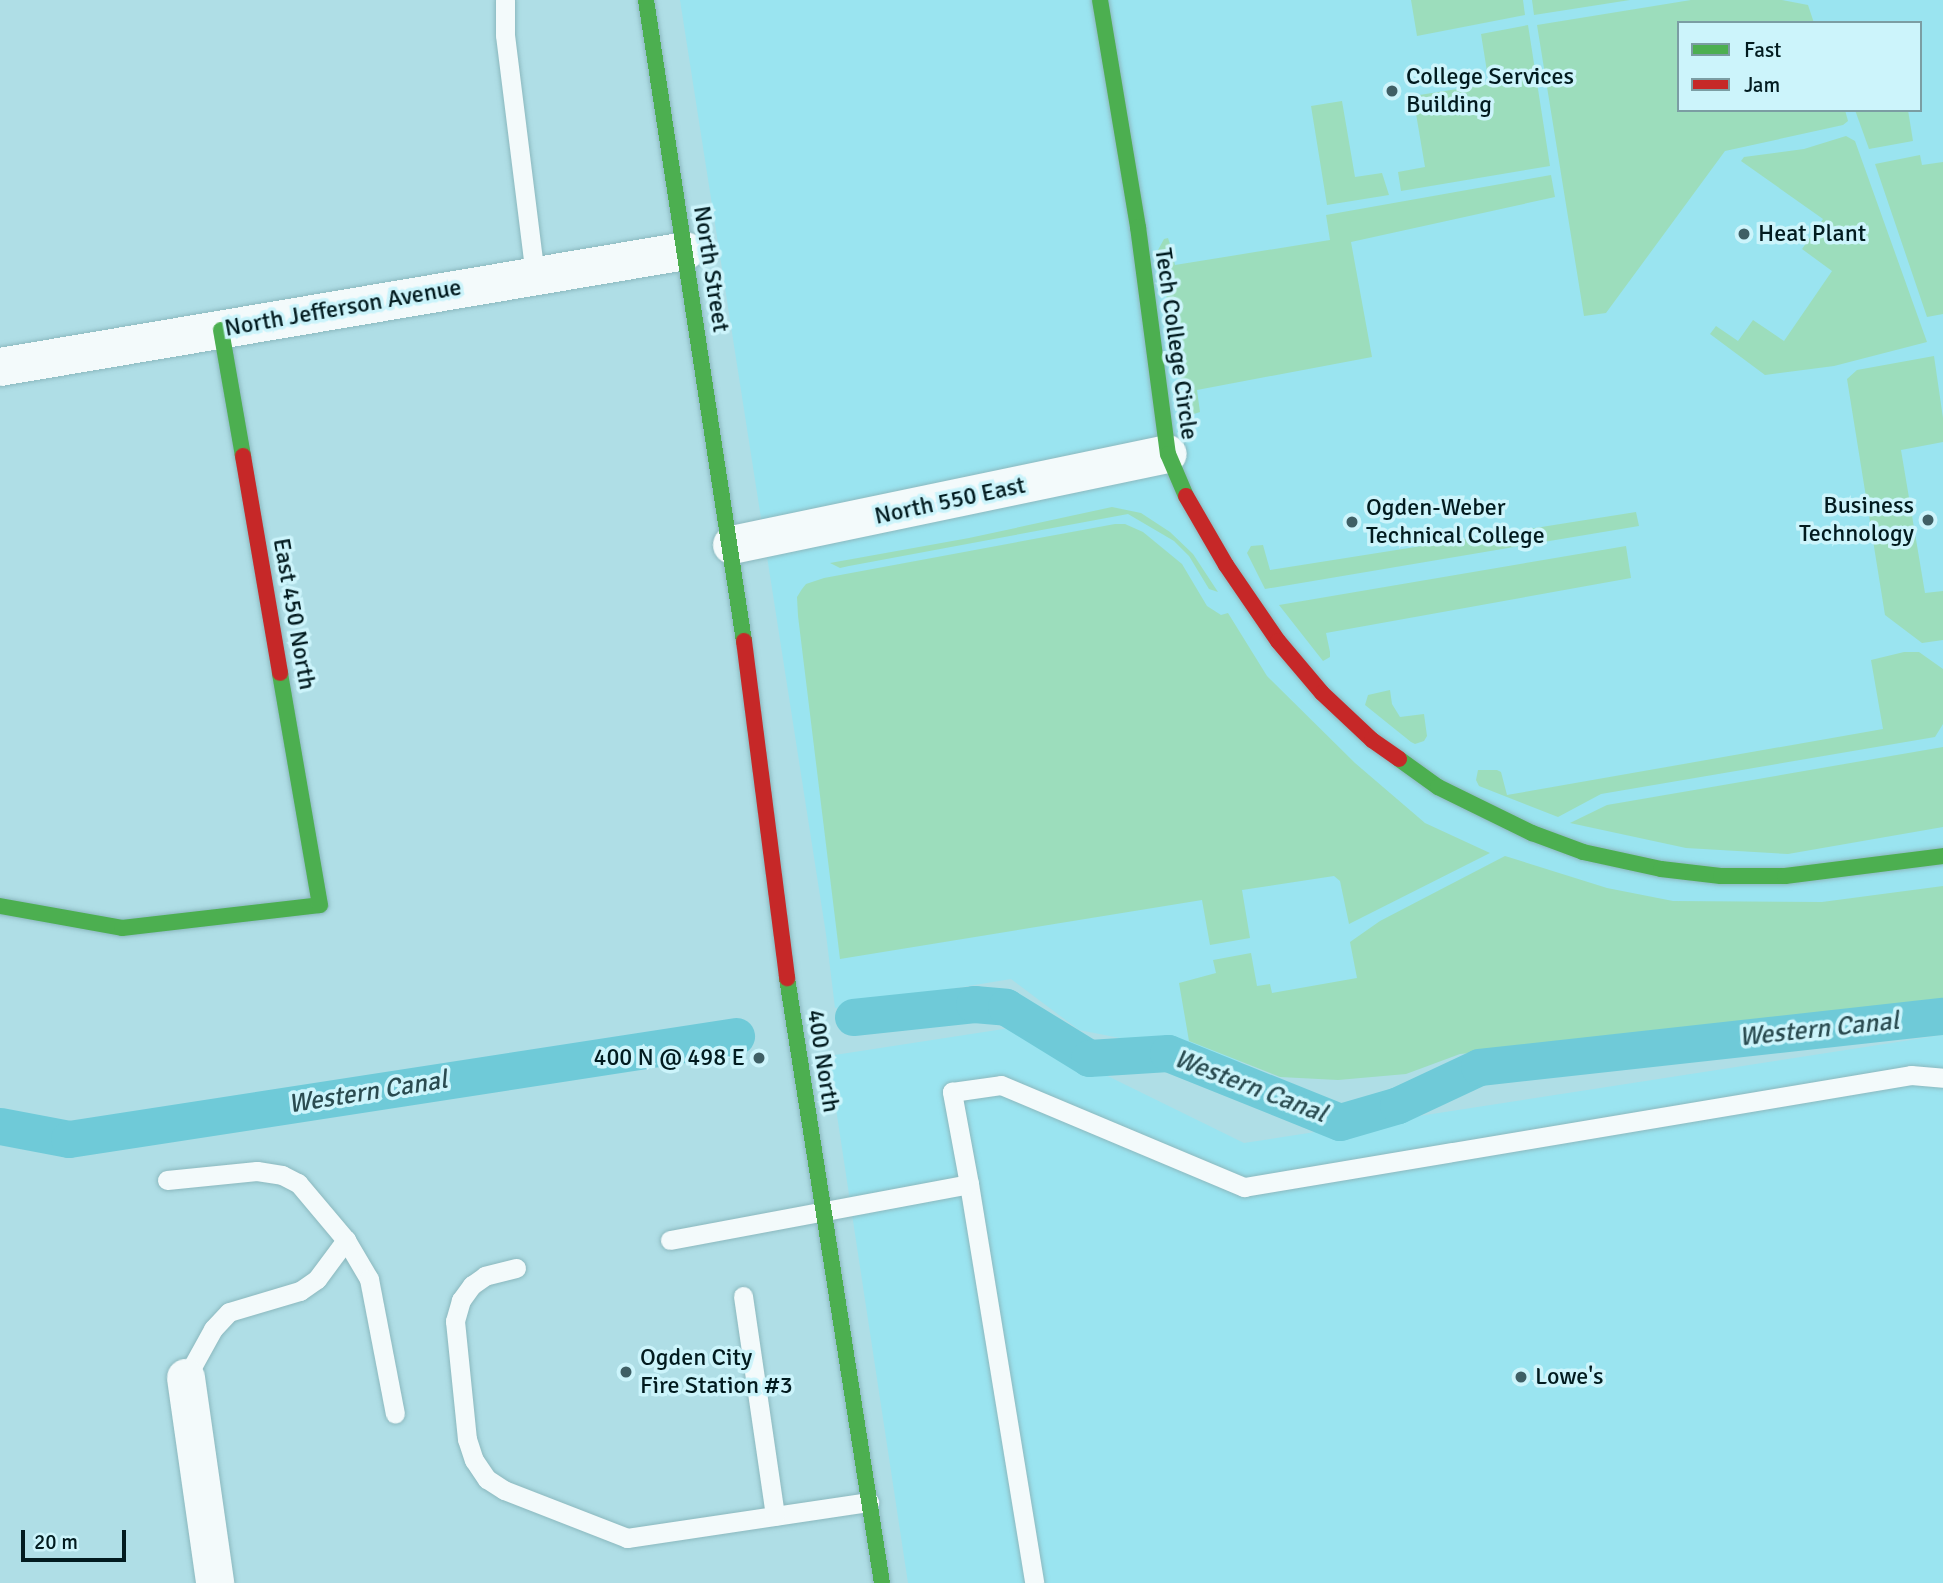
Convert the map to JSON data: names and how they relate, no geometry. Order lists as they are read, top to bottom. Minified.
{"streets":{"street":["North Street","North Jefferson Avenue","Tech College Circle","North 550 East","East 450 North","400 North"]},"crossings":[["North Street","North Jefferson Avenue"],["North Street","North 550 East"],["North Street","400 North"],["North Jefferson Avenue","East 450 North"],["Tech College Circle","North 550 East"],["North 550 East","400 North"]],"water":["Western Canal"],"places":["College Services Building","Heat Plant","Business Technology","Ogden-Weber Technical College","400 N @ 498 E","Ogden City Fire Station #3","Lowe's"],"legend":["Fast","Jam"],"scale_bar":"20 m"}
